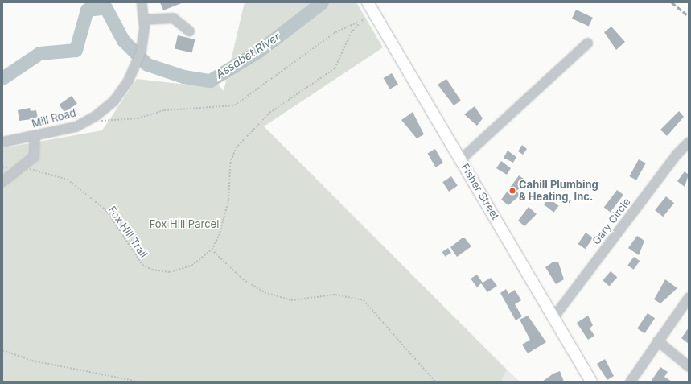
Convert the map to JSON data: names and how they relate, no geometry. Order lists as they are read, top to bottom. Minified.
{"streets":{"main road":["Fisher Street"],"street":["Mill Road","Gary Circle"],"path":["Fox Hill Trail"]},"crossings":[["Fisher Street","Gary Circle"],["Fisher Street","Fox Hill Trail"]],"water":["Assabet River"],"parks":["Fox Hill Parcel"],"places":["Cahill Plumbing & Heating, Inc."]}
